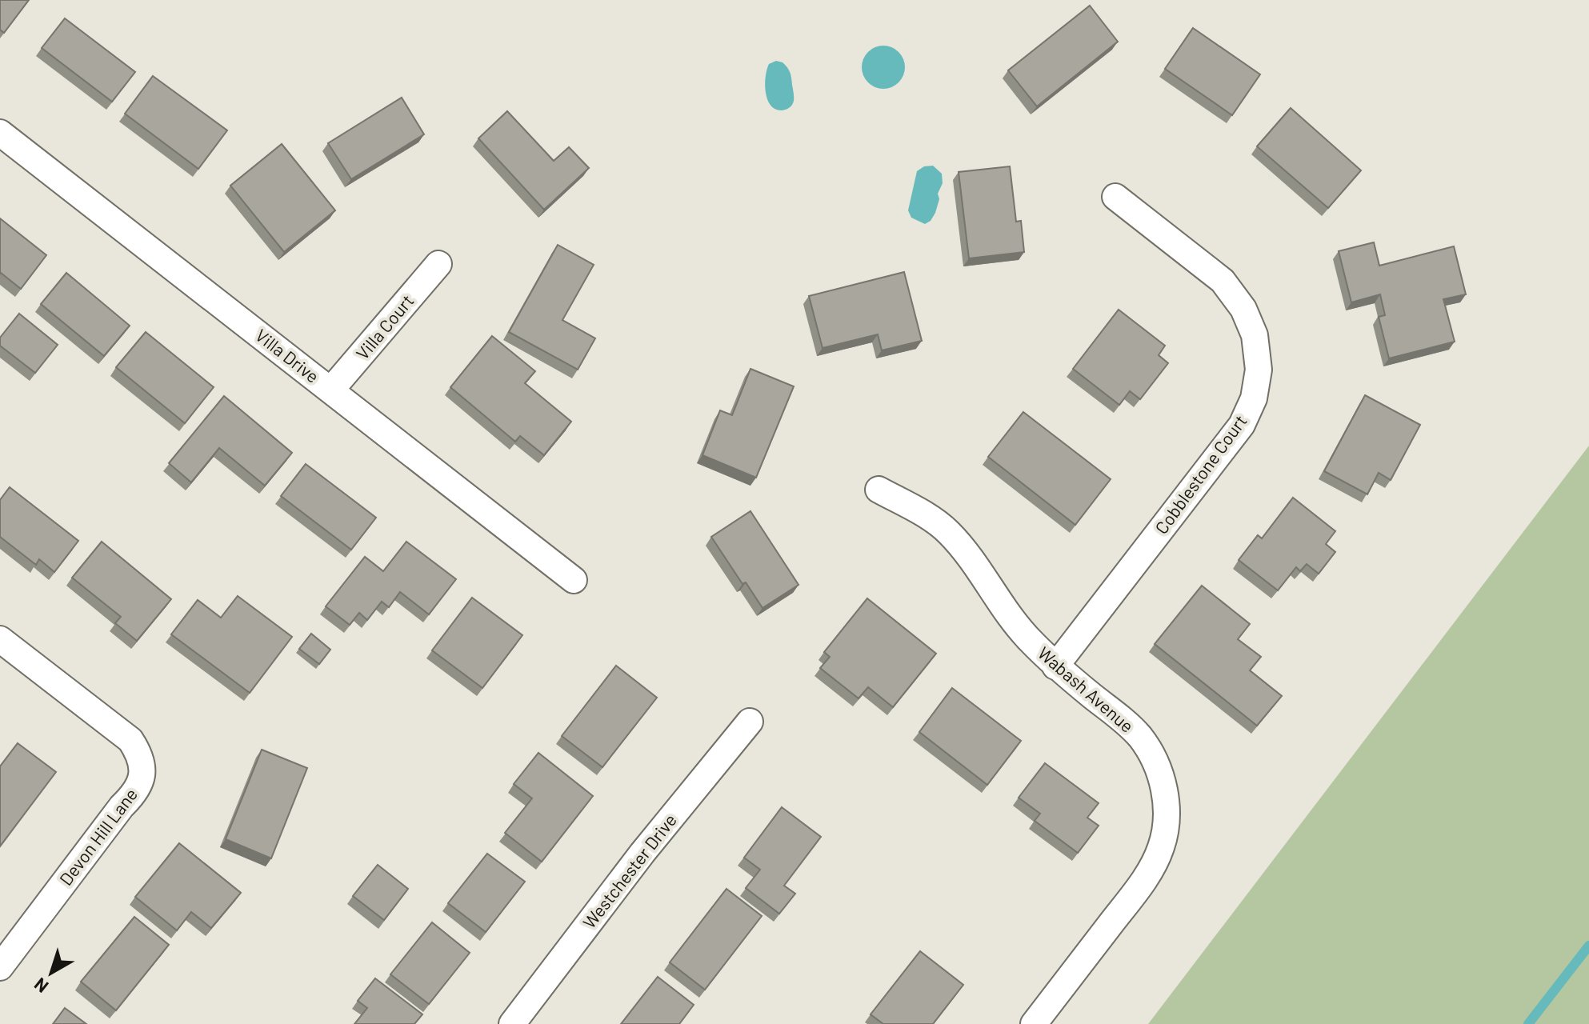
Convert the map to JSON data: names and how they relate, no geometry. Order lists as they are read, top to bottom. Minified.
{"streets":{"street":["Villa Court","Villa Drive","Cobblestone Court","Wabash Avenue","Devon Hill Lane","Westchester Drive"]},"crossings":[["Villa Court","Villa Drive"],["Cobblestone Court","Wabash Avenue"]],"north":"bottom left"}
